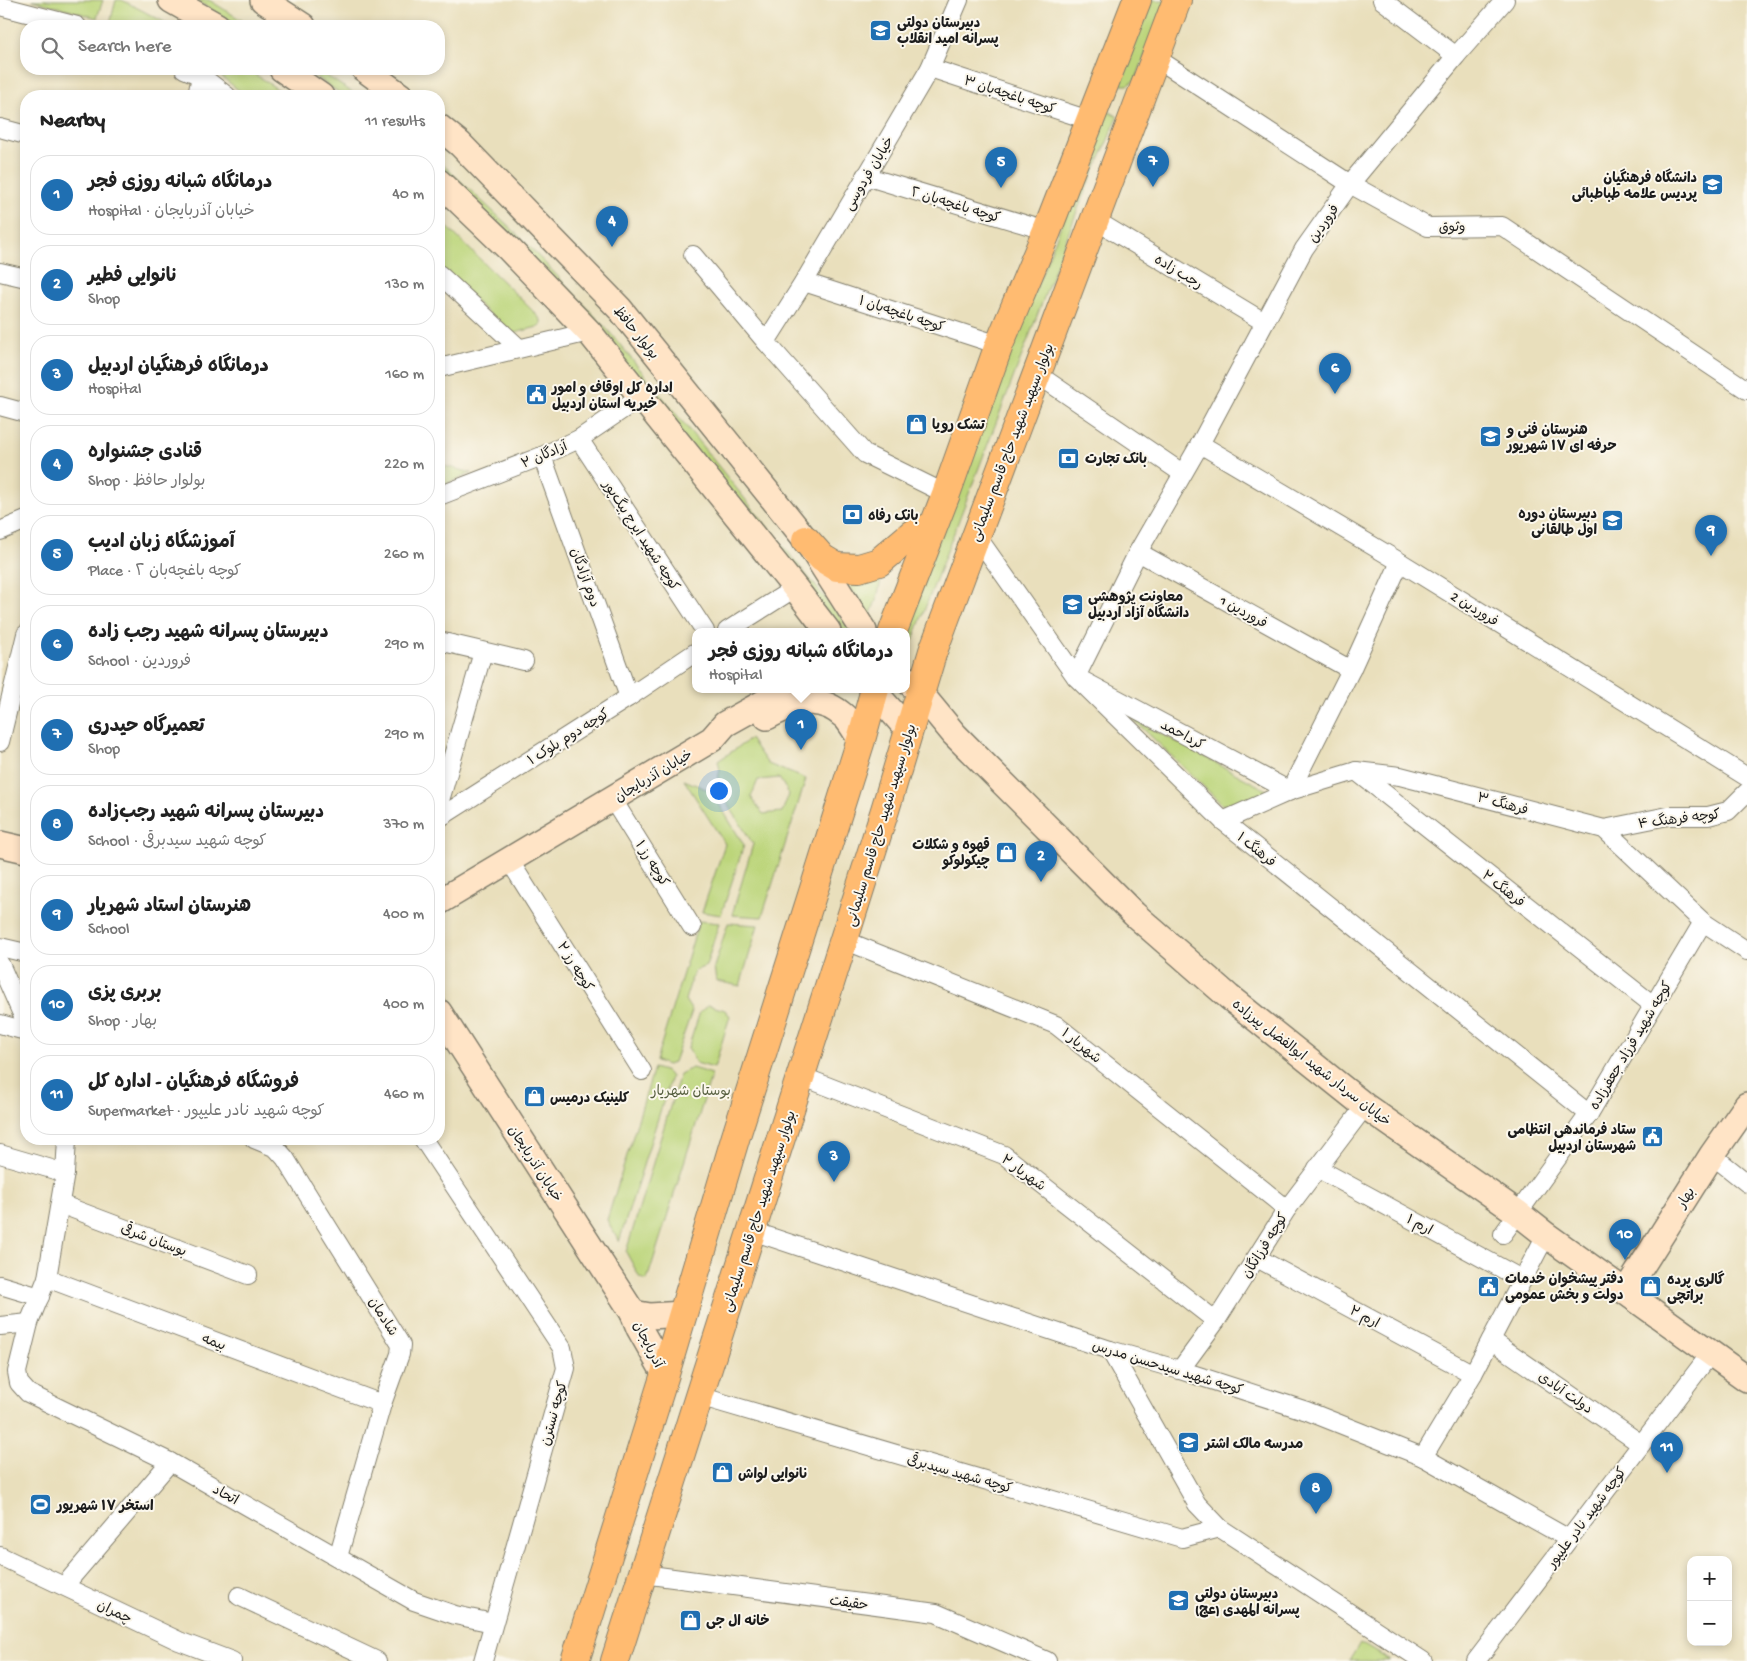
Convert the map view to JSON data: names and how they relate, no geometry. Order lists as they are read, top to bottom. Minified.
{"streets":{"main road":["بولوار حافظ","بولوار سپهبد شهید حاج قاسم سلیمانی","خیابان آذربایجان","خیابان سردار شهید ابوالفضل پیرزاده","بهار","آذربایجان"],"street":["کوچه باغچه‌بان ۳","خیابان فردوسی","کوچه باغچه‌بان ٢","فروردین","وثوق","رجب زاده","کوچه باغچه‌بان ١","آزادگان ۲","کوچه شهید ایرج بیگ‌پور","دوم آزادگان","فروردین 2","فروردین 1","کرداحمد","کوچه دوم بلوک ۱","فرهنگ ۳","کوچه فرهنگ ۴","فرهنگ ۱","کوچه رز ۱","فرهنگ ۲","کوچه رز ۲","شهریار ۱","کوچه شهید فرزاد جعفرزاده","شهریار ۲","ارم ۱","بوستان شرقی","کوچه فرزانگان","شادمان","ارم ۲","بیمه","کوچه شهید سیدحسن مدرس","دولت آبادی","کوچه نسترن","کوچه شهید سیدبرقی","اتحاد","کوچه شهید نادر علیپور","حقیقت","چمران"]},"crossings":[["کوچه باغچه‌بان ۳","خیابان فردوسی"],["خیابان فردوسی","کوچه باغچه‌بان ٢"],["خیابان فردوسی","کوچه باغچه‌بان ١"],["فروردین","وثوق"],["فروردین","رجب زاده"],["فروردین","فروردین 2"],["فروردین","فروردین 1"],["فروردین","کرداحمد"],["فروردین","فرهنگ ۱"],["وثوق","بولوار سپهبد شهید حاج قاسم سلیمانی"],["رجب زاده","بولوار سپهبد شهید حاج قاسم سلیمانی"],["بولوار سپهبد شهید حاج قاسم سلیمانی","فرهنگ ۱"],["بولوار سپهبد شهید حاج قاسم سلیمانی","شهریار ۱"],["بولوار سپهبد شهید حاج قاسم سلیمانی","خیابان سردار شهید ابوالفضل پیرزاده"],["بولوار سپهبد شهید حاج قاسم سلیمانی","شهریار ۲"],["بولوار سپهبد شهید حاج قاسم سلیمانی","کوچه شهید سیدحسن مدرس"],["بولوار سپهبد شهید حاج قاسم سلیمانی","کوچه شهید سیدبرقی"],["بولوار سپهبد شهید حاج قاسم سلیمانی","حقیقت"],["آزادگان ۲","کوچه شهید ایرج بیگ‌پور"],["آزادگان ۲","دوم آزادگان"],["دوم آزادگان","کوچه دوم بلوک ۱"],["کرداحمد","فرهنگ ۳"],["کرداحمد","فرهنگ ۱"],["خیابان آذربایجان","کوچه رز ۱"],["خیابان آذربایجان","کوچه رز ۲"],["خیابان آذربایجان","آذربایجان"],["فرهنگ ۳","کوچه فرهنگ ۴"],["فرهنگ ۳","فرهنگ ۱"],["فرهنگ ۳","فرهنگ ۲"],["فرهنگ ۳","کوچه شهید فرزاد جعفرزاده"],["فرهنگ ۱","کوچه شهید فرزاد جعفرزاده"],["فرهنگ ۲","کوچه شهید فرزاد جعفرزاده"],["شهریار ۱","کوچه فرزانگان"],["کوچه شهید فرزاد جعفرزاده","خیابان سردار شهید ابوالفضل پیرزاده"],["خیابان سردار شهید ابوالفضل پیرزاده","بهار"],["خیابان سردار شهید ابوالفضل پیرزاده","کوچه فرزانگان"],["خیابان سردار شهید ابوالفضل پیرزاده","کوچه شهید نادر علیپور"],["شهریار ۲","کوچه فرزانگان"],["ارم ۱","کوچه فرزانگان"],["کوچه فرزانگان","ارم ۲"],["کوچه فرزانگان","کوچه شهید سیدحسن مدرس"],["شادمان","بیمه"],["شادمان","اتحاد"],["کوچه شهید سیدحسن مدرس","کوچه شهید نادر علیپور"],["دولت آبادی","کوچه شهید نادر علیپور"],["کوچه نسترن","اتحاد"]],"parks":["بوستان شهریار"],"places":{"school or university":["دبیرستان دولتی پسرانه امید انقلاب","دانشگاه فرهنگیان پردیس علامه طباطبائی","هنرستان فنی و حرفه ای ۱۷ شهریور","دبیرستان دوره اول طالقانی","معاونت پژوهشی دانشگاه آزاد اردبیل","مدرسه مالک اشتر","دبیرستان دولتی پسرانه المهدی (عج)"],"public building":["اداره کل اوقاف و امور خیریه استان اردبیل","ستاد فرماندهی انتظامی شهرستان اردبیل","دفتر پیشخوان خدمات دولت و بخش عمومی"],"shop":["تشک رویا","قهوه و شکلات چیکولوکو","کلینیک درمیس","گالری پرده براتچی","نانوایی لواش","خانه ال جی"],"bank":["بانک تجارت","بانک رفاه"],"sports":["استخر ١٧ شهریور"]},"page":{"search":"Search here","heading":["Nearby","11 results"],"pins":["7","5","4","6","9","1","2","3","10","11","8"],"list":[{"mark":"1","name":"درمانگاه شبانه روزی فجر","note":"Hospital · خیابان آذربایجان","value":"40 m"},{"mark":"2","name":"نانوایی فطیر","note":"Shop","value":"130 m"},{"mark":"3","name":"درمانگاه فرهنگیان اردبیل","note":"Hospital","value":"160 m"},{"mark":"4","name":"قنادی جشنواره","note":"Shop · بولوار حافظ","value":"220 m"},{"mark":"5","name":"آموزشگاه زبان ادیب","note":"Place · کوچه باغچه‌بان ٢","value":"260 m"},{"mark":"6","name":"دبیرستان پسرانه شهید رجب زاده","note":"School · فروردین","value":"290 m"},{"mark":"7","name":"تعمیرگاه حیدری","note":"Shop","value":"290 m"},{"mark":"8","name":"دبیرستان پسرانه شهید رجب‌زاده","note":"School · کوچه شهید سیدبرقی","value":"370 m"},{"mark":"9","name":"هنرستان استاد شهریار","note":"School","value":"400 m"},{"mark":"10","name":"بربری پزی","note":"Shop · بهار","value":"400 m"},{"mark":"11","name":"فروشگاه فرهنگیان - اداره کل","note":"Supermarket · کوچه شهید نادر علیپور","value":"460 m"}],"popup":["درمانگاه شبانه روزی فجر","Hospital"],"map_buttons":["+","−"]}}
